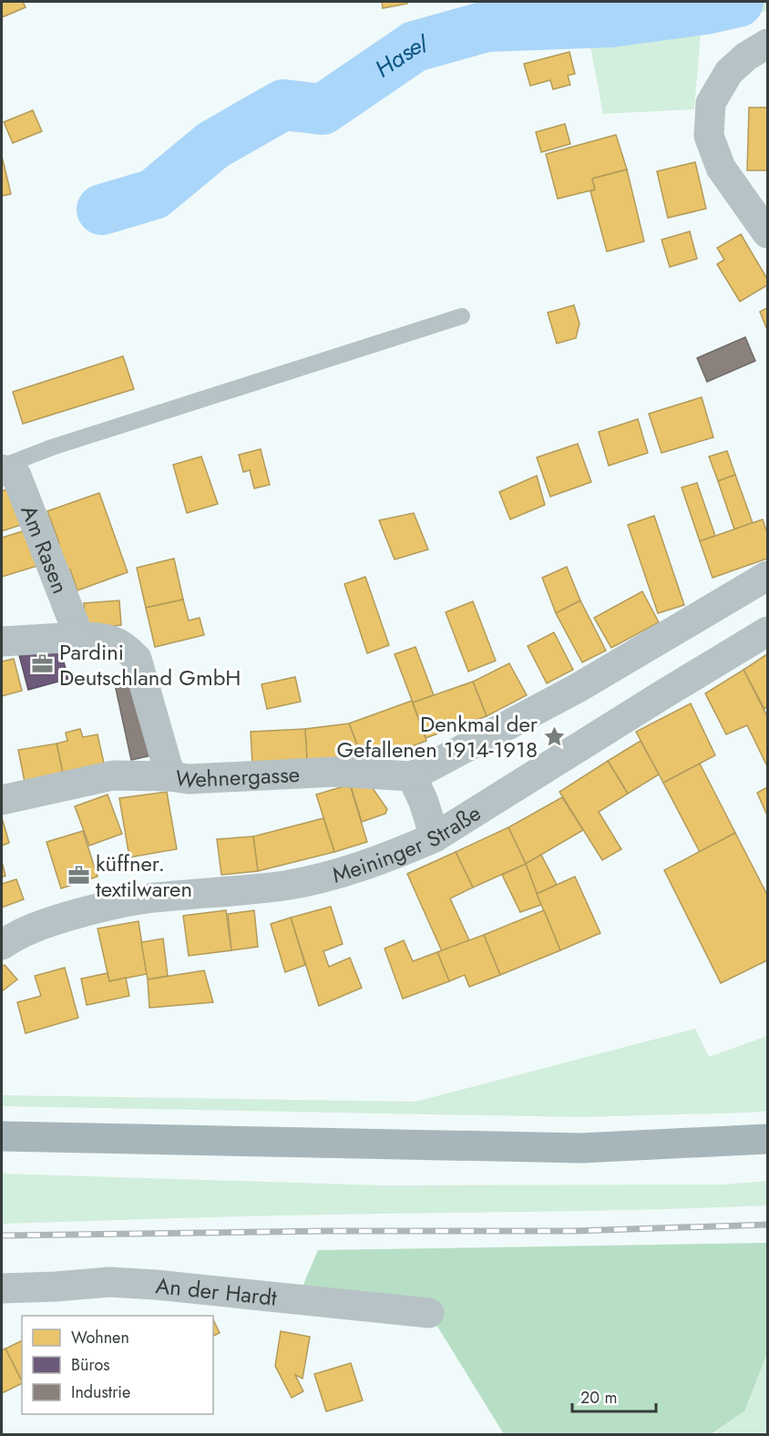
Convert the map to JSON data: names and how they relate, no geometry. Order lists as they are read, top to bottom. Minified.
{"streets":{"street":["Am Rasen","Wehnergasse","Meininger Straße","An der Hardt"]},"water":["Hasel"],"places":{"office":["Pardini Deutschland GmbH","küffner. textilwaren"],"place":["Denkmal der Gefallenen 1914-1918"]},"legend":["Wohnen","Büros","Industrie"],"scale_bar":"20 m"}
